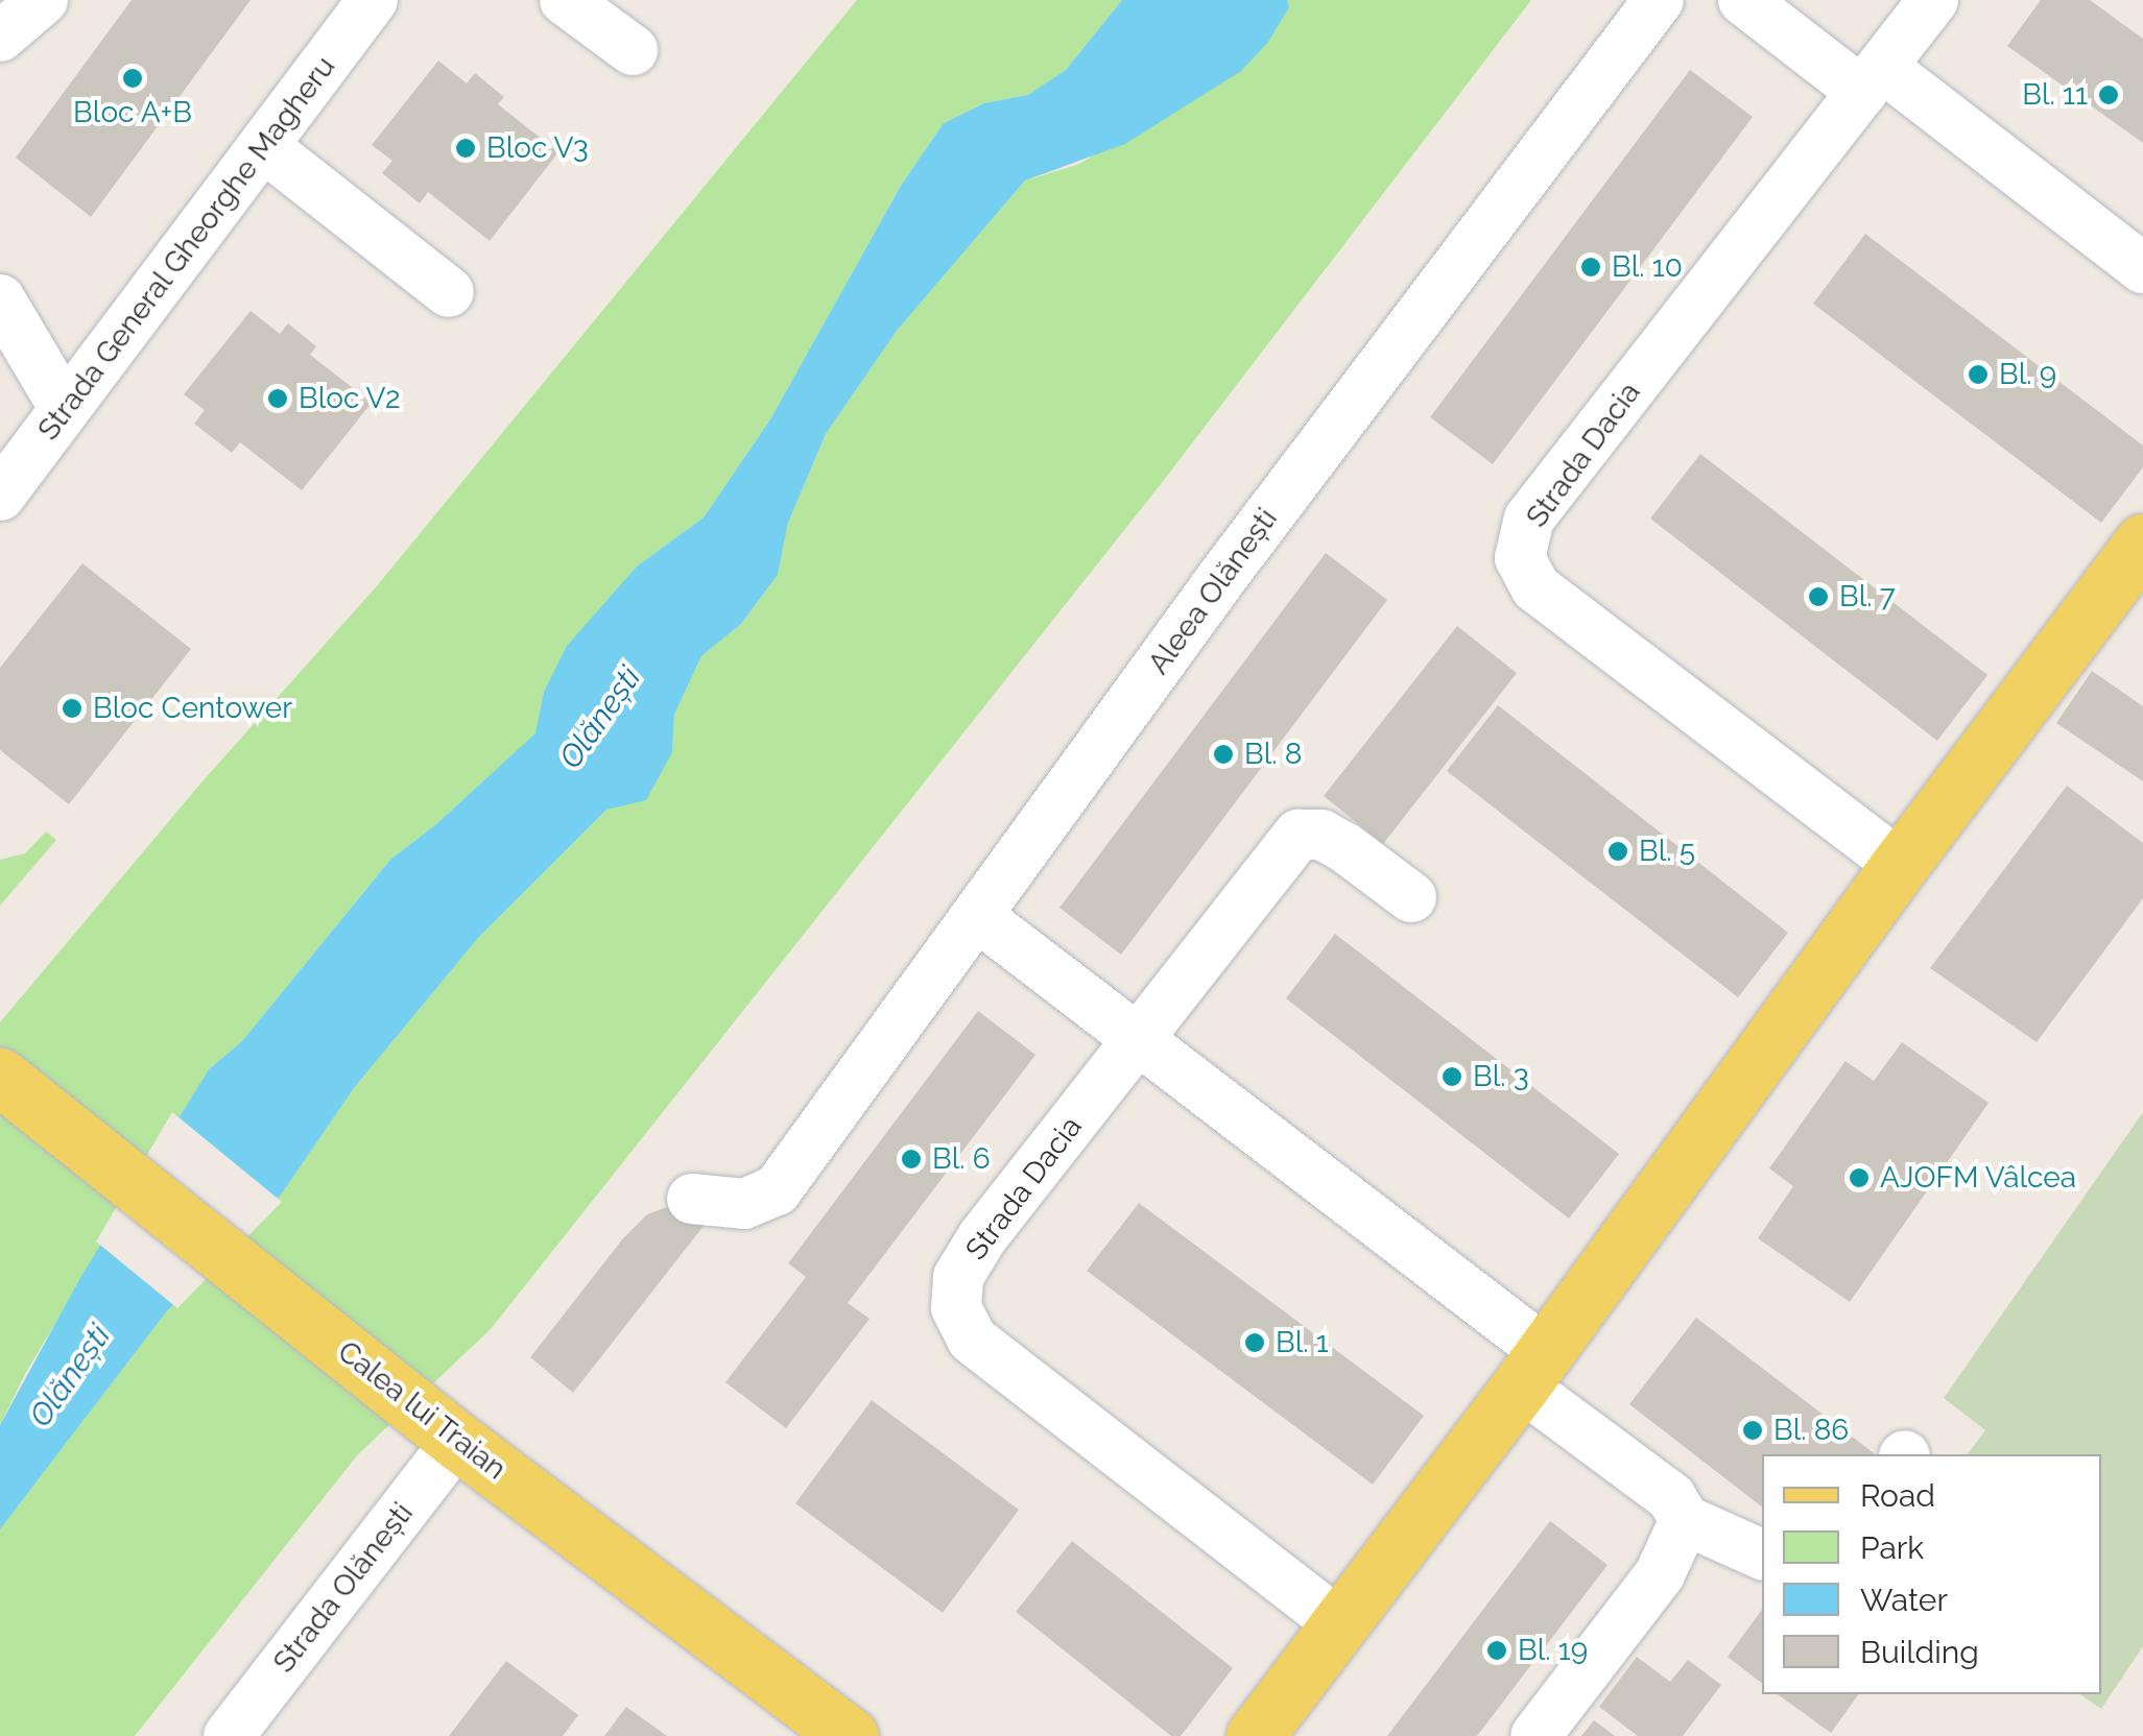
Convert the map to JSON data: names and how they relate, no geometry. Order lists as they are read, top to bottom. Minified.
{"streets":{"main road":["Calea lui Traian"],"street":["Strada General Gheorghe Magheru","Strada Dacia","Aleea Olănești","Strada Olănești"]},"crossings":[["Calea lui Traian","Strada Olănești"]],"water":["Olănești"],"places":["Bloc A+B","Bl. 11","Bloc V3","Bl. 10","Bl. 9","Bloc V2","Bl. 7","Bloc Centower","Bl. 8","Bl. 5","Bl. 3","Bl. 6","AJOFM Vâlcea","Bl. 1","Bl. 86","Bl. 19"],"legend":["Road","Park","Water","Building"]}
